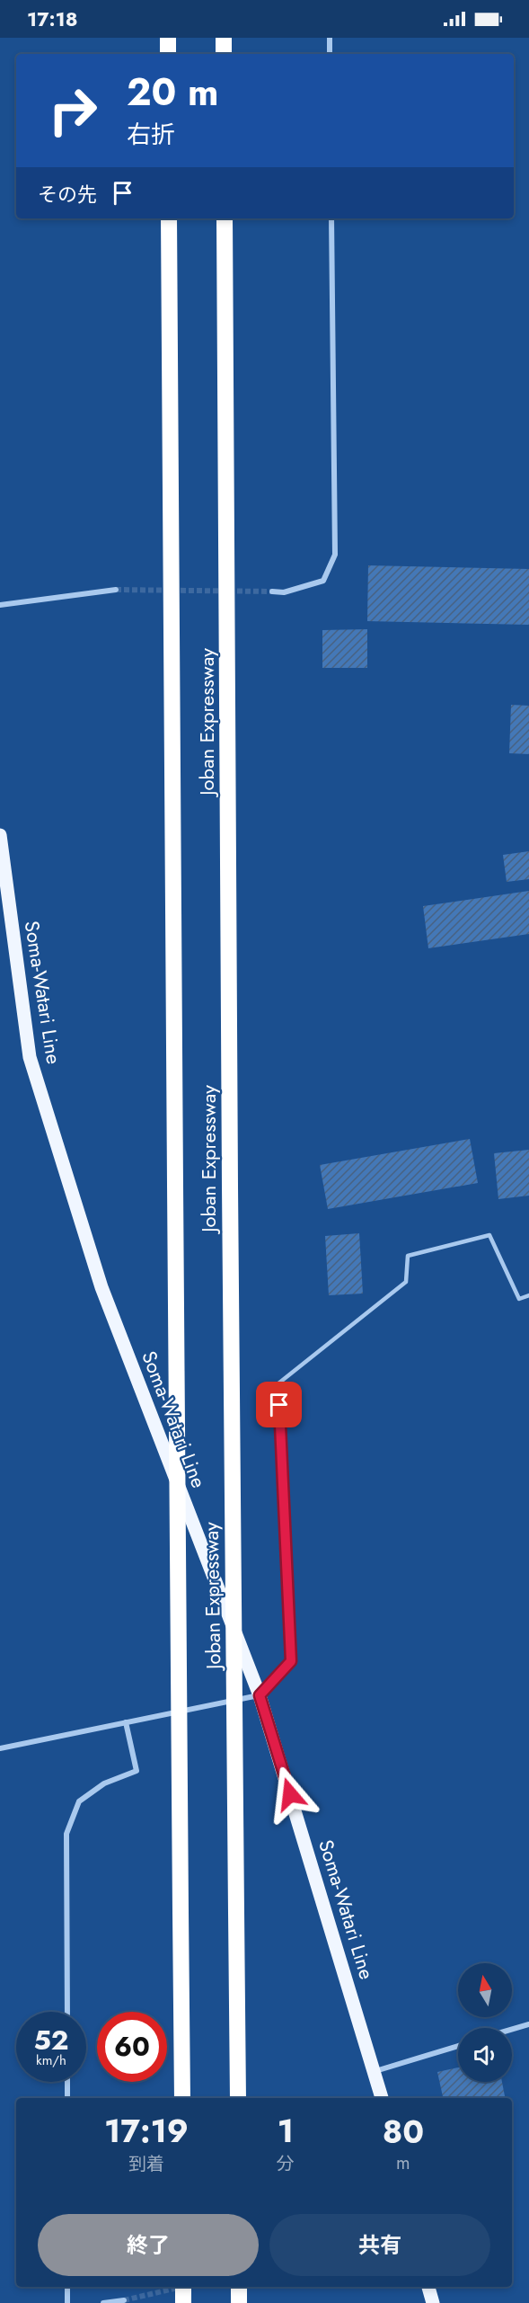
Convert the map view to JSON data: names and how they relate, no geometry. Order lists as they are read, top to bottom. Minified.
{"streets":{"highway":["Joban Expressway"],"main road":["Soma-Watari Line"]},"north":"top","page":{"status":"17:18","turn":["20 m","右折"],"then":"その先","speed":"52 km/h","limit":"60","eta":["17:19","到着","1","分","80","m"],"buttons":["終了","共有"]}}
